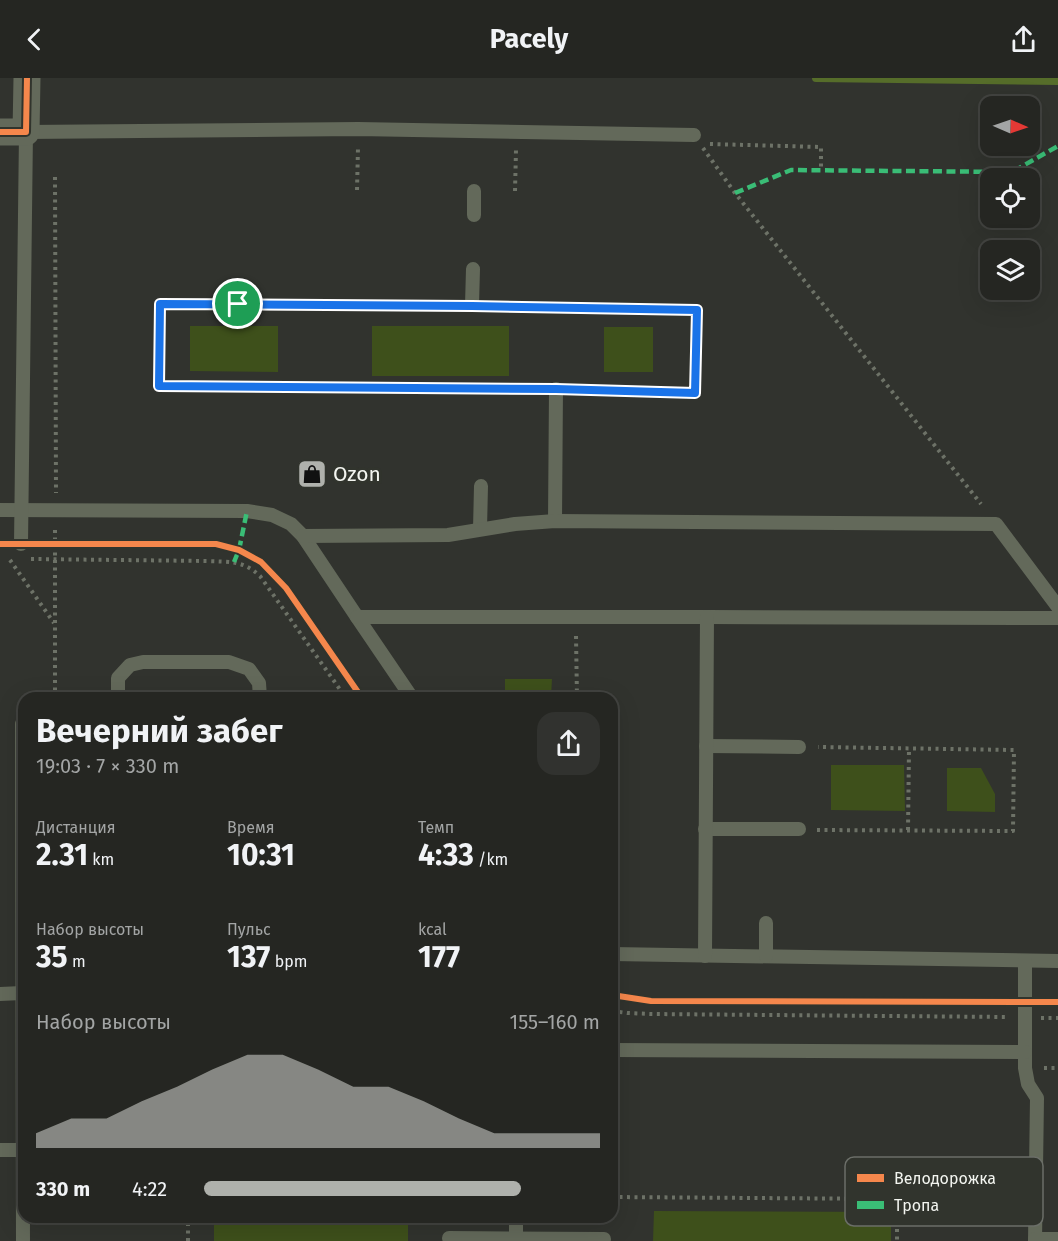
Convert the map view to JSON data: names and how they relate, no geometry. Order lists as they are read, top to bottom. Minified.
{"places":{"shop":["Ozon"]},"legend":["Велодорожка","Тропа"],"north":"right","page":{"header":"Pacely","heading":["Вечерний забег","19:03 · 7 × 330 m"],"stats":[["Дистанция","2.31 km"],["Время","10:31"],["Темп","4:33 /km"],["Набор высоты","35 m"],["Пульс","137 bpm"],["kcal","177"]],"chart":["Набор высоты","155–160 m"],"list":[{"name":"330 m","note":"4:22"}]}}
